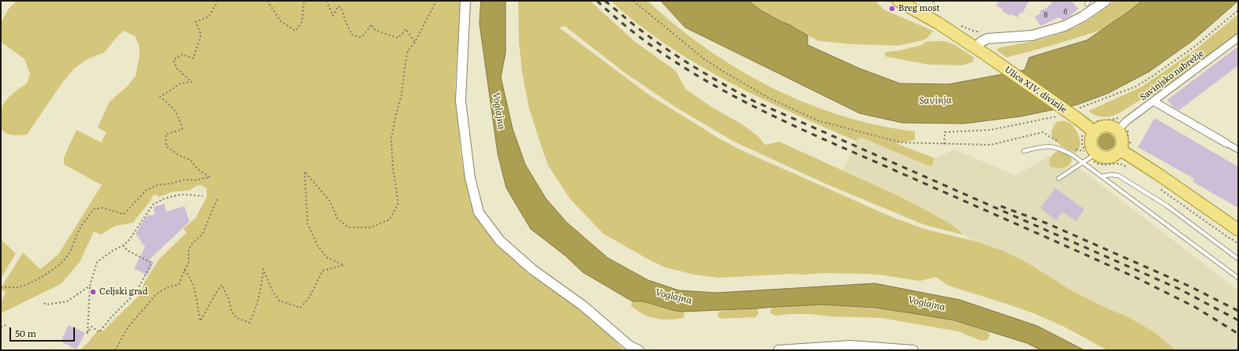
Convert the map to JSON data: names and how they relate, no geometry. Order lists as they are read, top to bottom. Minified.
{"streets":{"main road":["Ulica XIV. divizije"],"street":["Savinjsko nabrežje"]},"crossings":[["Savinjsko nabrežje","Ulica XIV. divizije"]],"water":["Savinja","Voglajna"],"places":["Breg most","Celjski grad"],"house_numbers":["6","8"],"scale_bar":"50 m"}
